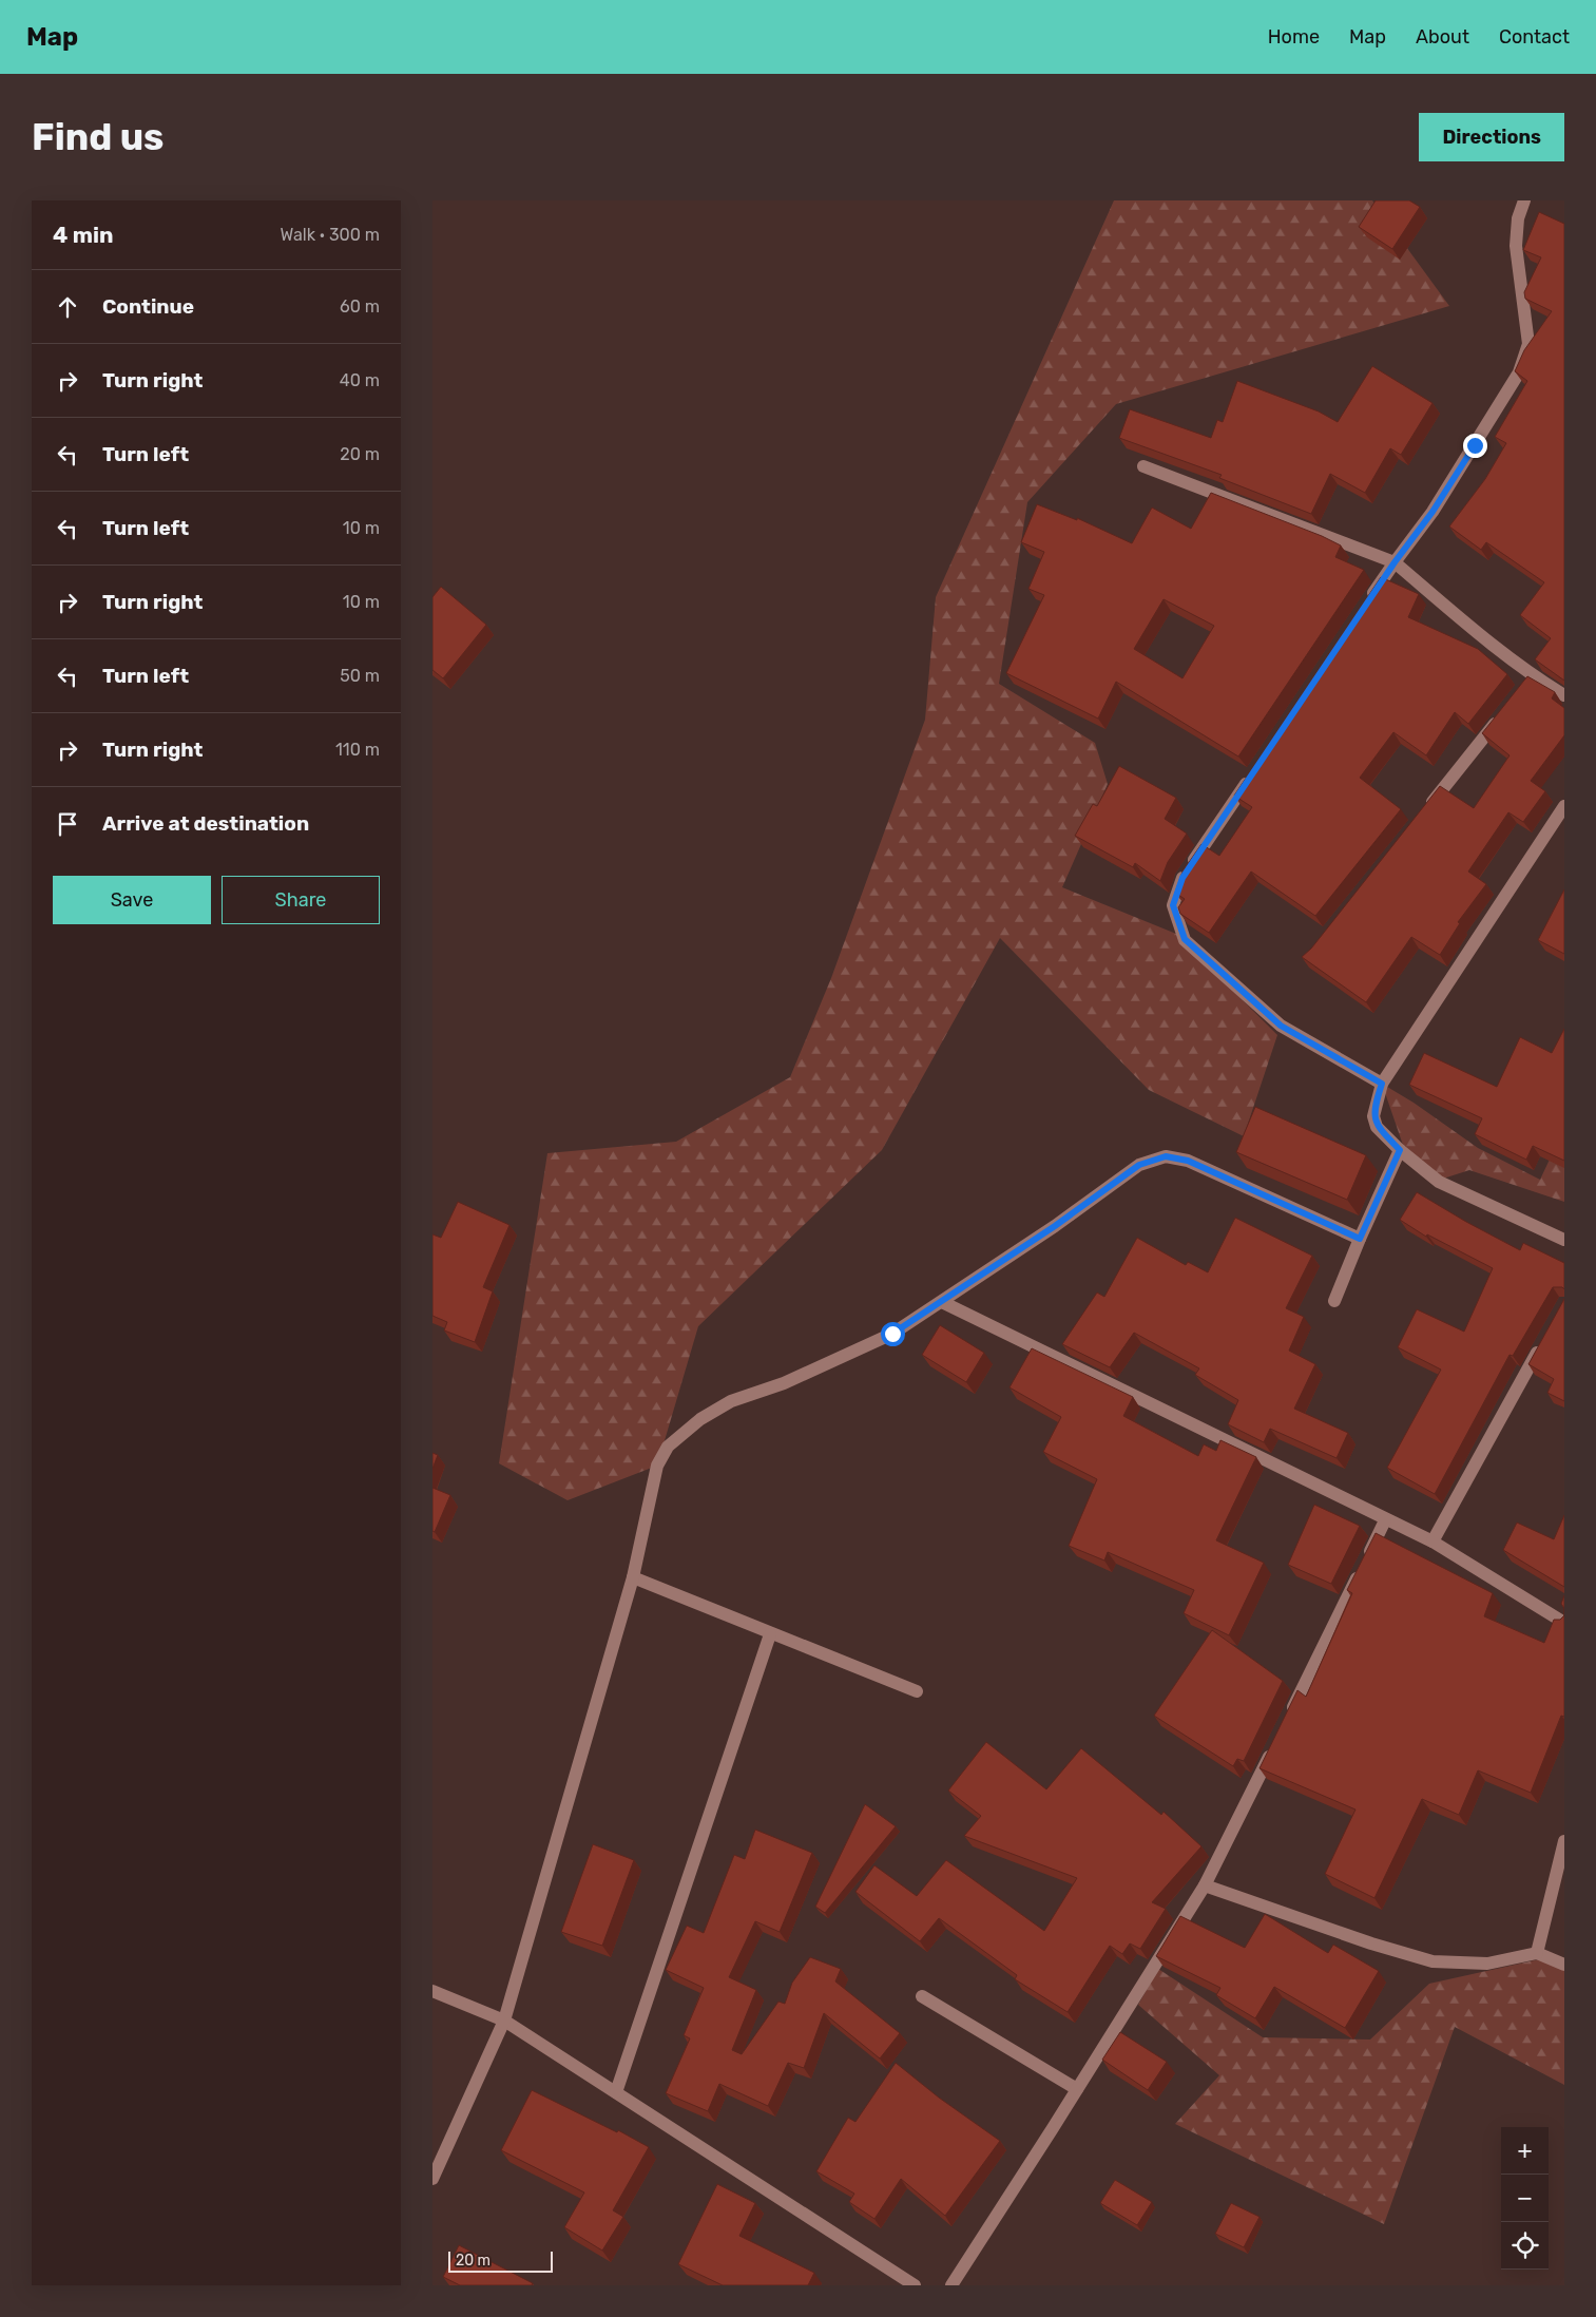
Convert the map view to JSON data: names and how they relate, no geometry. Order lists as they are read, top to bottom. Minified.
{"scale_bar":"20 m","page":{"header":"Map","nav":["Home","Map","About","Contact"],"buttons":["Directions",["Save","Share"]],"title":"Find us","heading":["4 min","Walk · 300 m"],"list":[["Continue","60 m"],["Turn right","40 m"],["Turn left","20 m"],["Turn left","10 m"],["Turn right","10 m"],["Turn left","50 m"],["Turn right","110 m"],"Arrive at destination"],"map_buttons":["+","−"],"scale":"20 m"}}
